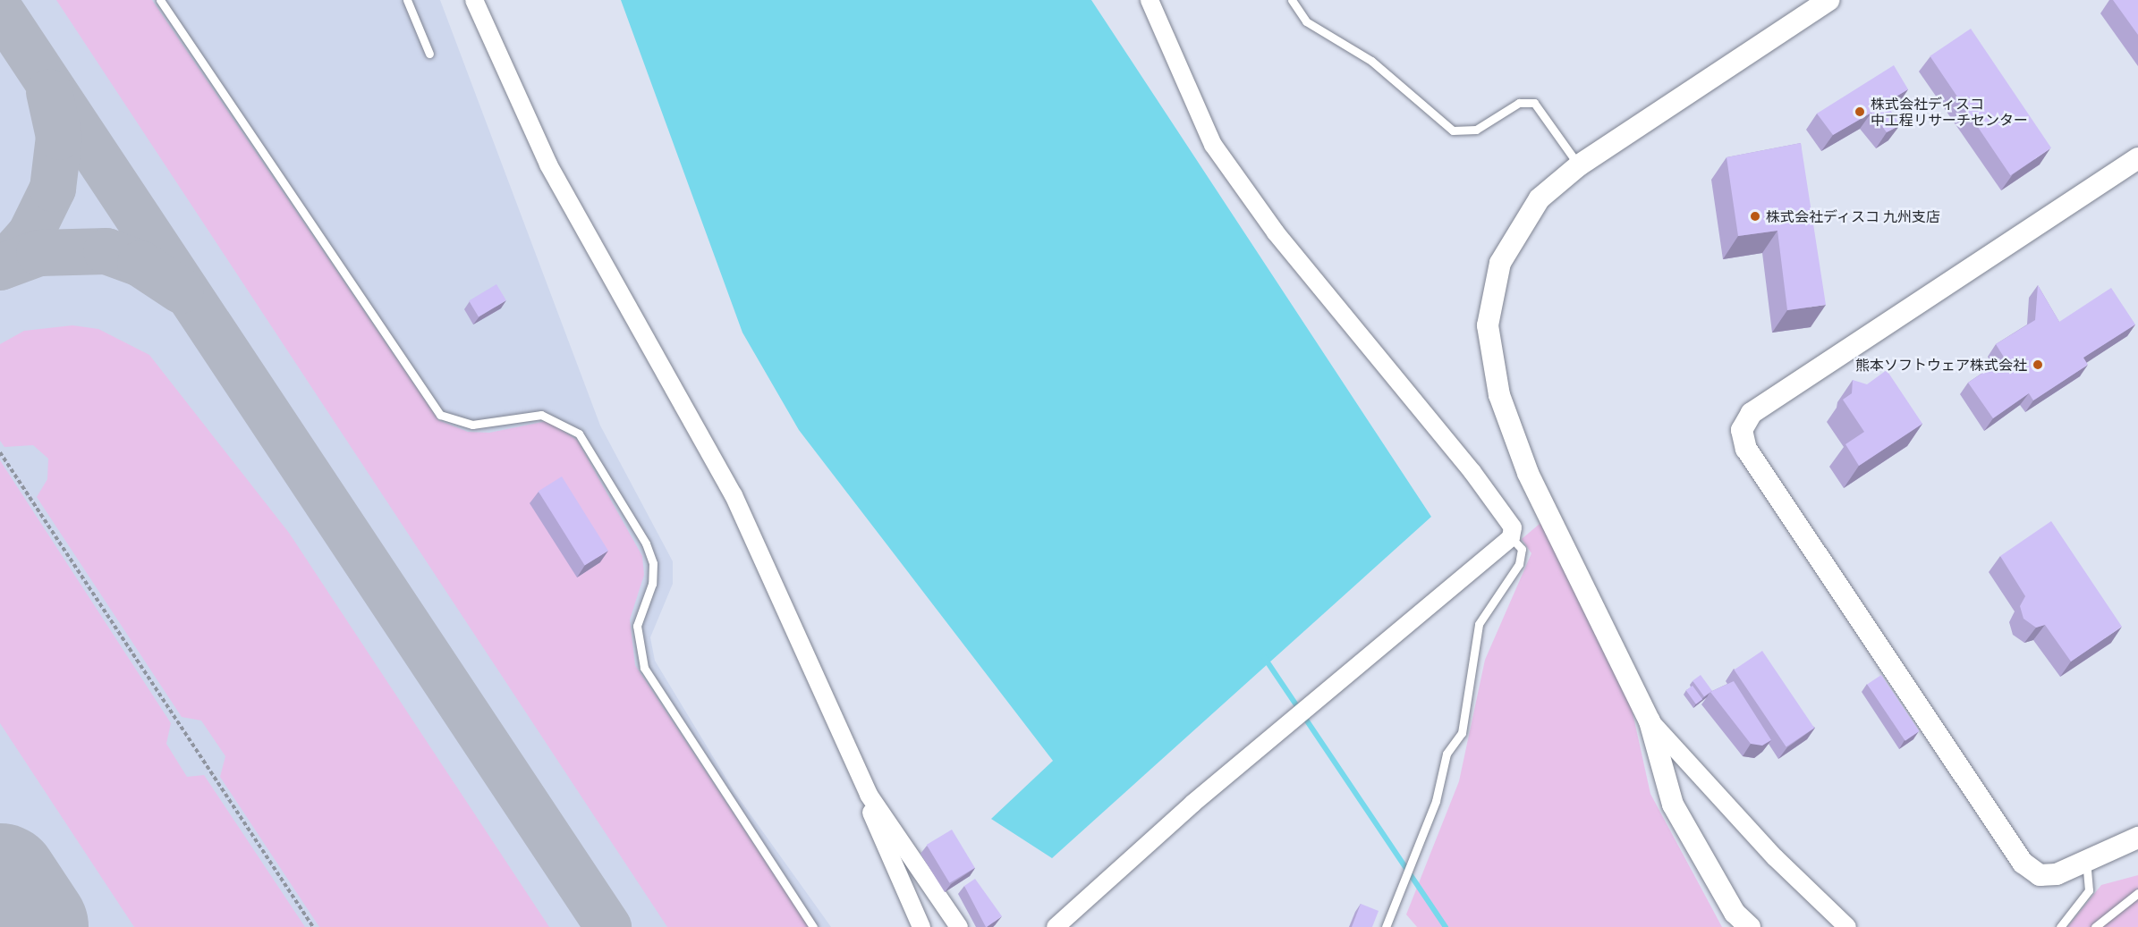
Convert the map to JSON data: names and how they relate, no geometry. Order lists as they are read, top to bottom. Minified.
{"places":["株式会社ディスコ 中工程リサーチセンター","株式会社ディスコ 九州支店","熊本ソフトウェア株式会社"]}
